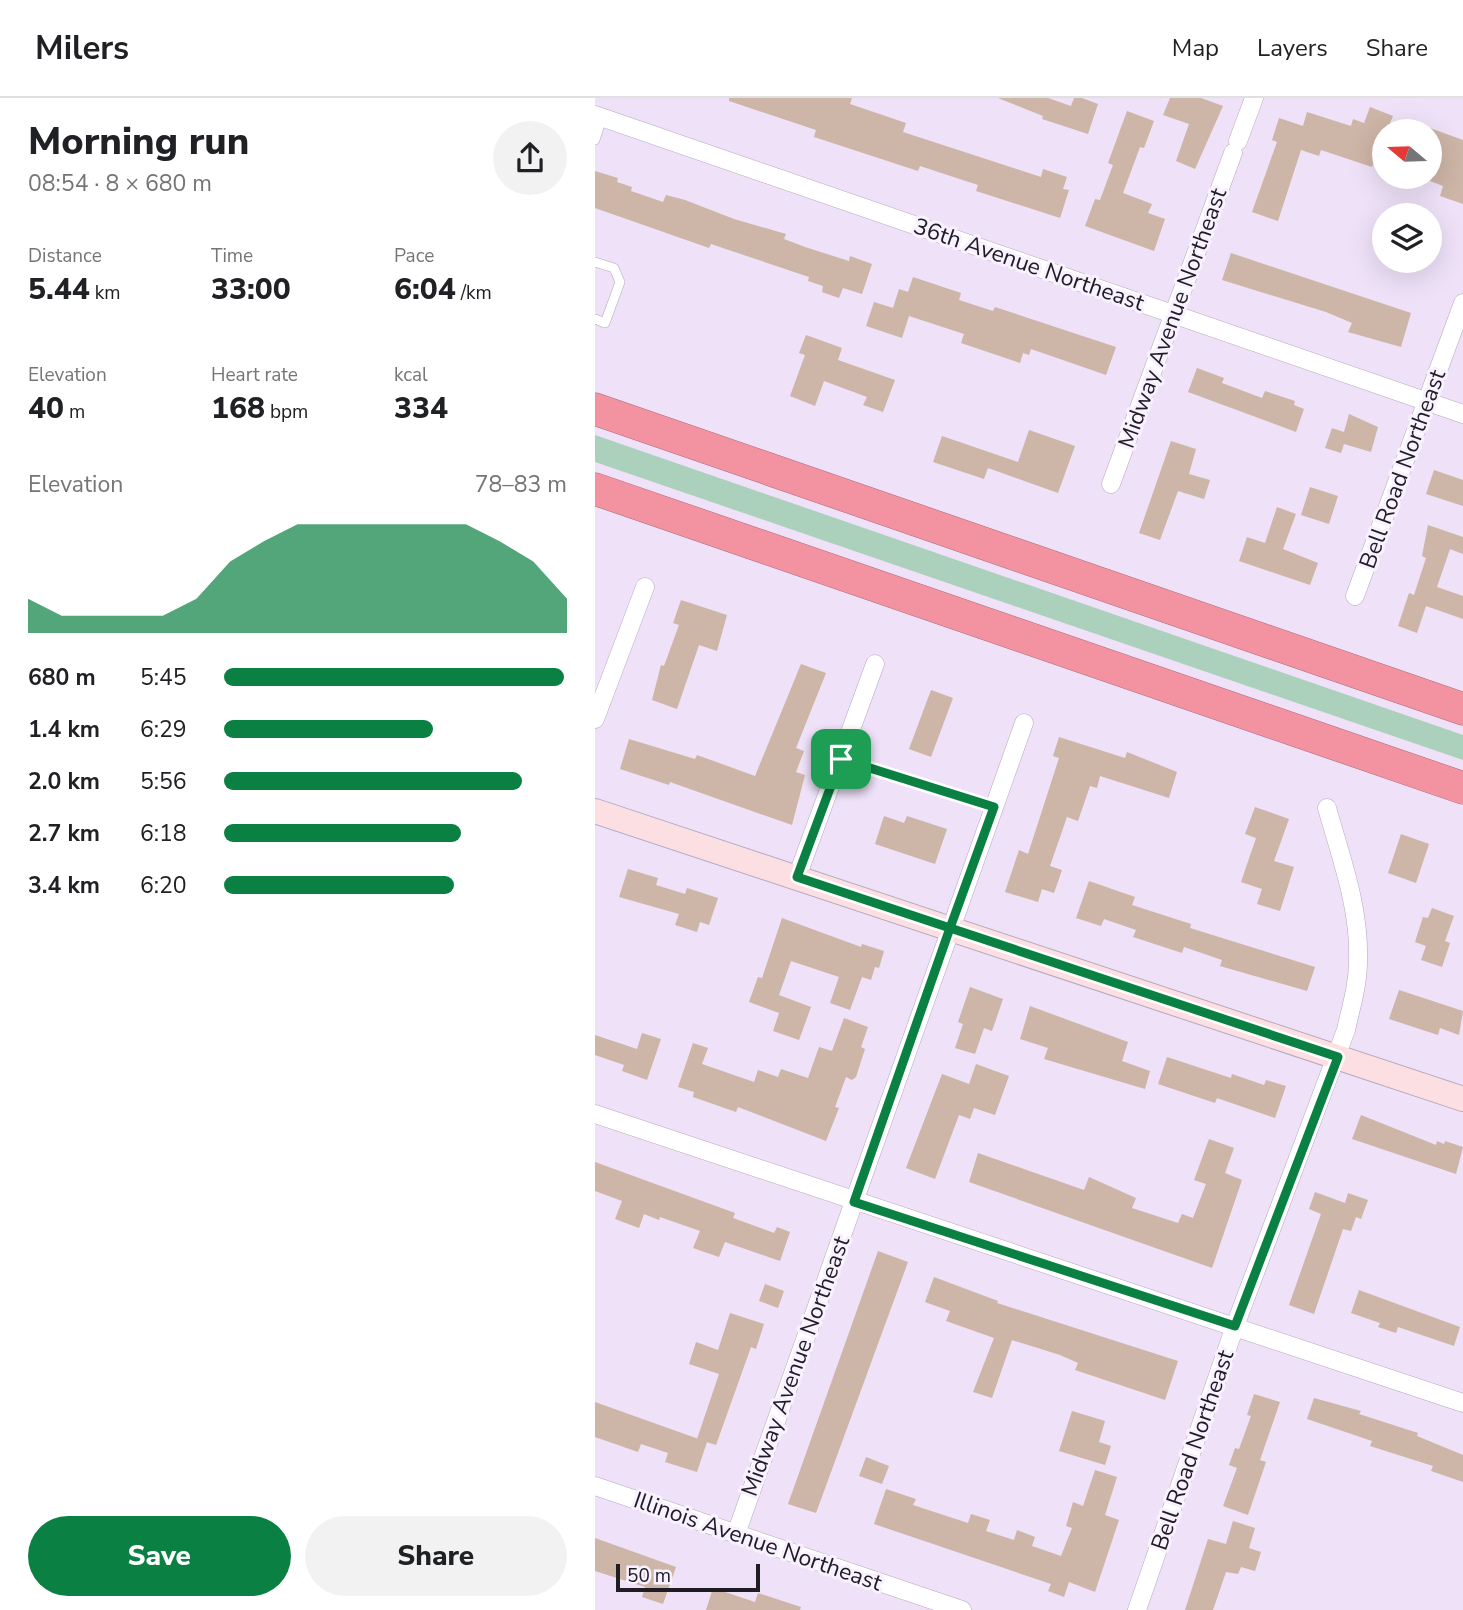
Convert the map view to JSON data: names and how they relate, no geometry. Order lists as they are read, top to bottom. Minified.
{"streets":{"street":["36th Avenue Northeast","Midway Avenue Northeast","Bell Road Northeast","Illinois Avenue Northeast"]},"crossings":[["36th Avenue Northeast","Midway Avenue Northeast"],["36th Avenue Northeast","Bell Road Northeast"],["Midway Avenue Northeast","Illinois Avenue Northeast"]],"scale_bar":"50 m","north":"left","page":{"header":"Milers","nav":["Map","Layers","Share"],"heading":["Morning run","08:54 · 8 × 680 m"],"stats":[["Distance","5.44 km"],["Time","33:00"],["Pace","6:04 /km"],["Elevation","40 m"],["Heart rate","168 bpm"],["kcal","334"]],"chart":["Elevation","78–83 m"],"list":[{"name":"680 m","note":"5:45"},{"name":"1.4 km","note":"6:29"},{"name":"2.0 km","note":"5:56"},{"name":"2.7 km","note":"6:18"},{"name":"3.4 km","note":"6:20"}],"buttons":["Save","Share"],"scale":"50 m"}}
